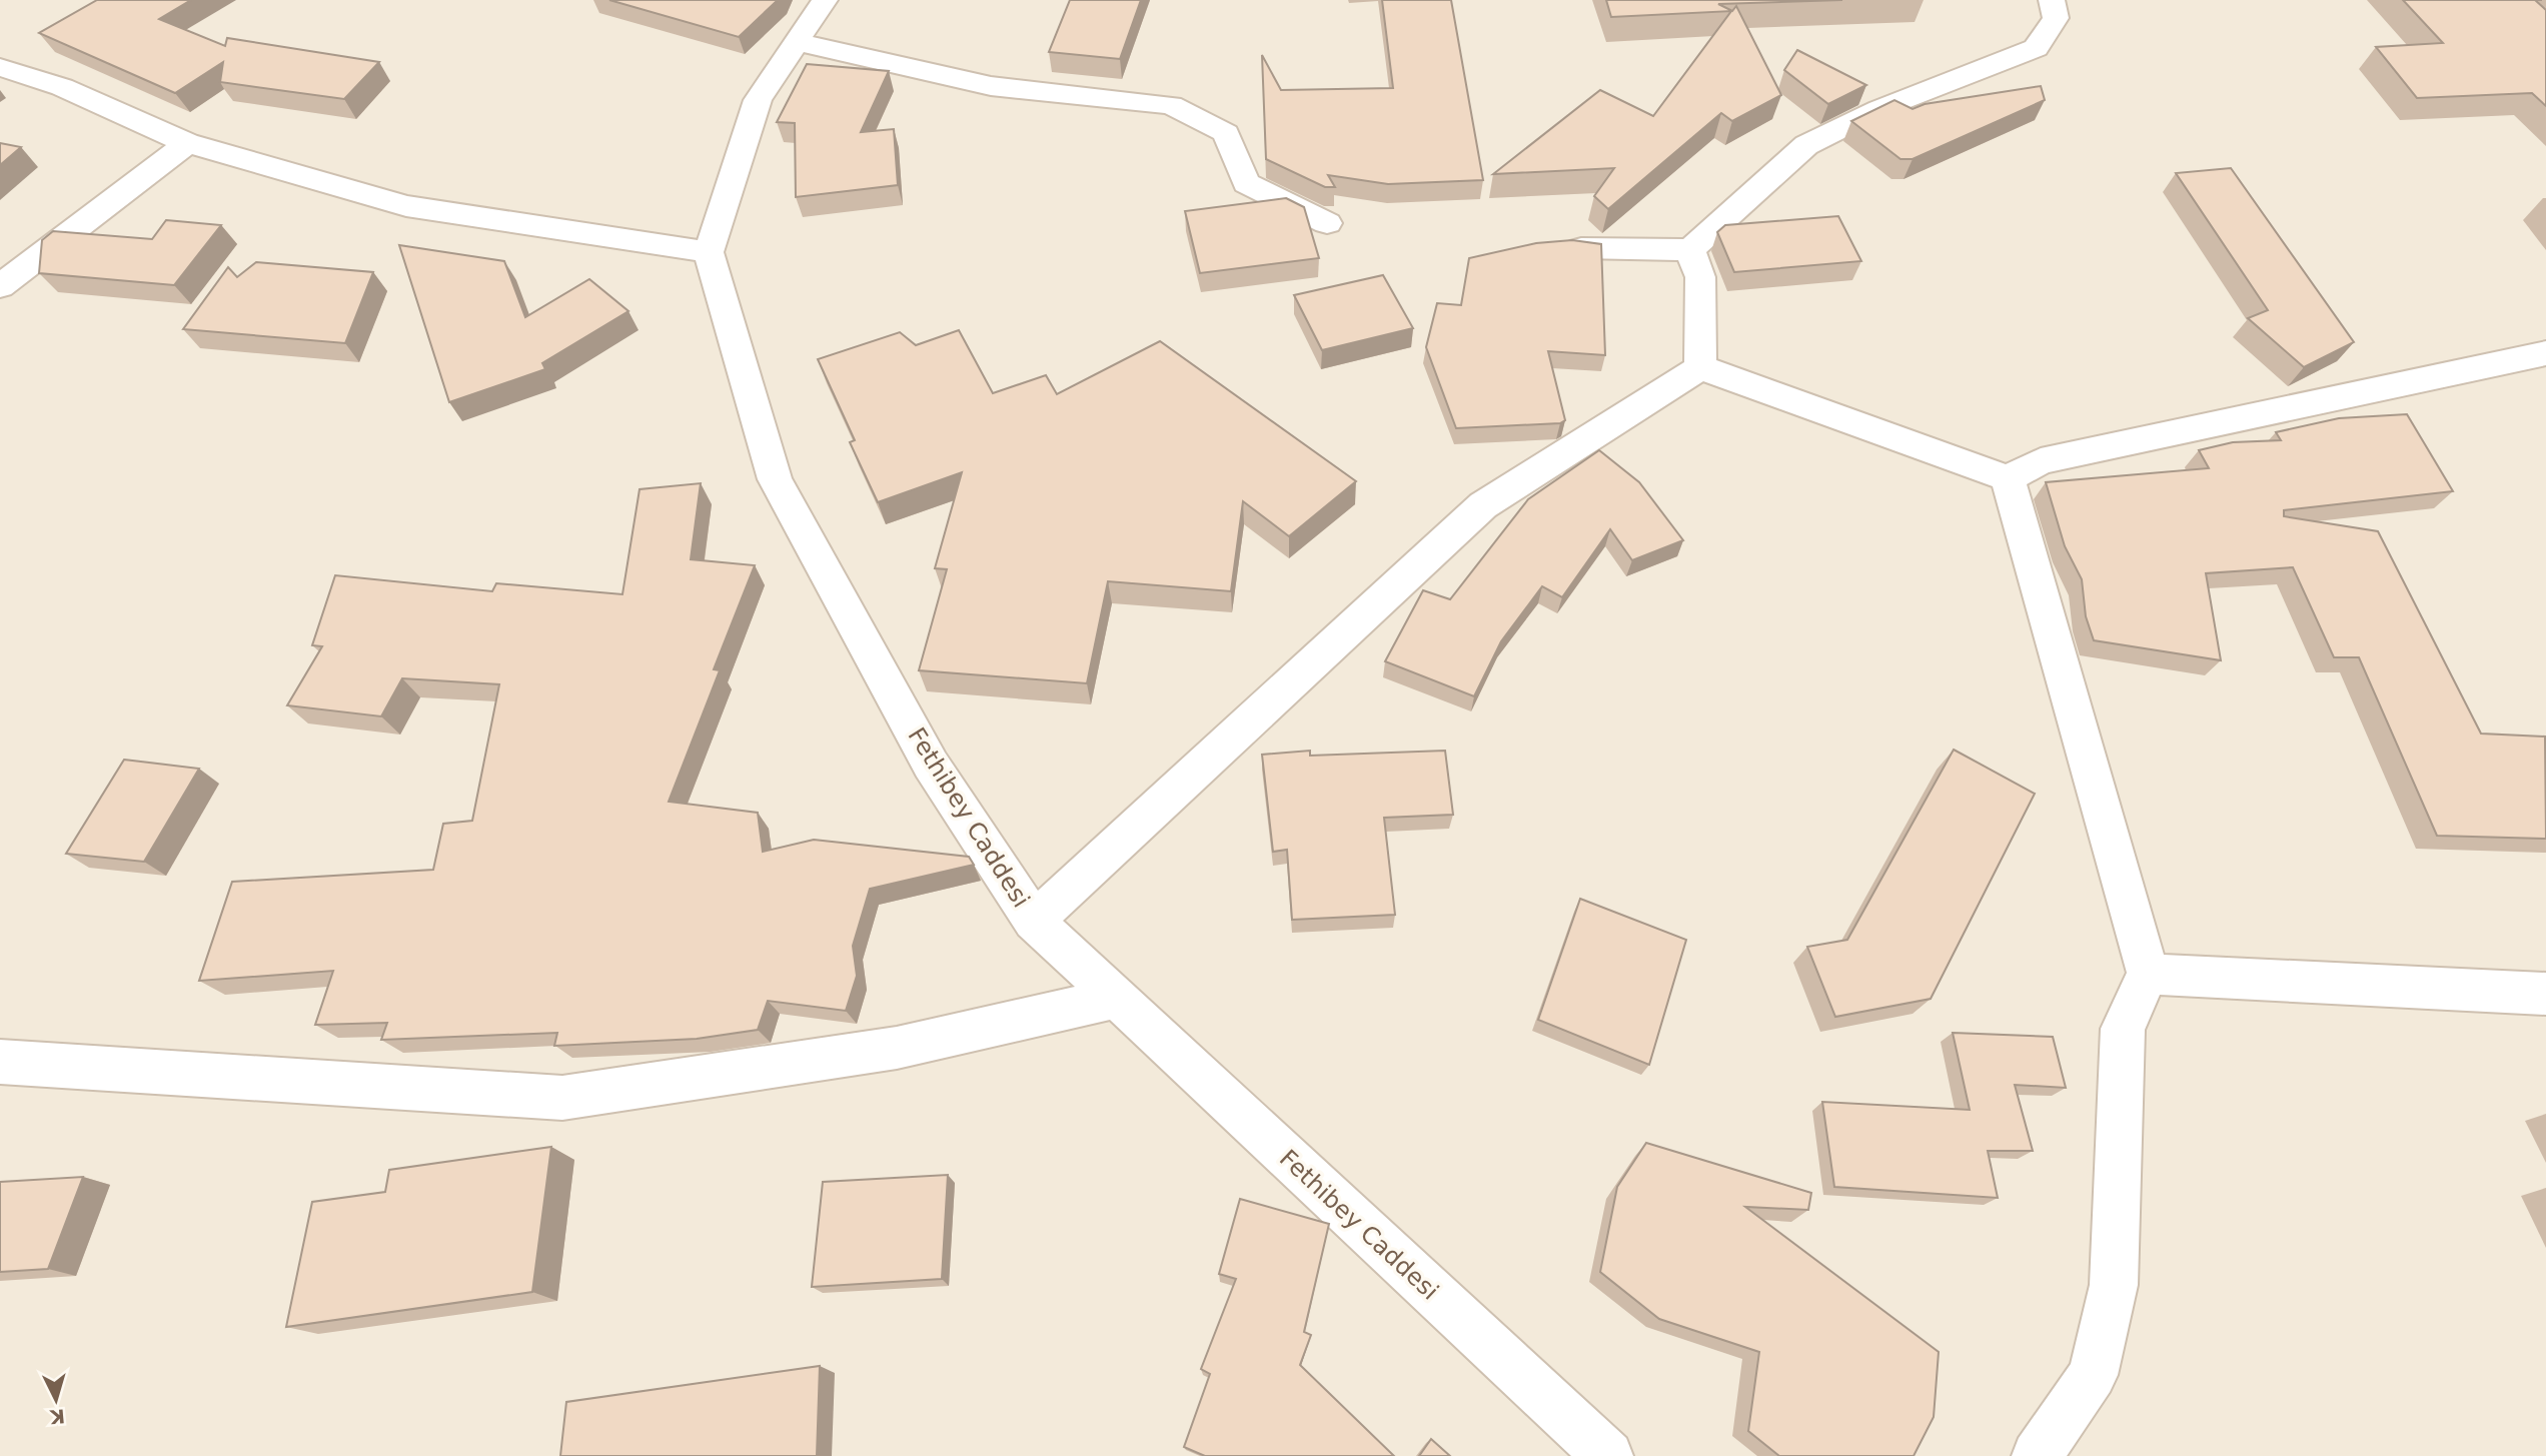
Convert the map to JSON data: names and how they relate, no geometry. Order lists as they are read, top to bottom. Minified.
{"streets":{"street":["Fethibey Caddesi"]},"north":"bottom"}
